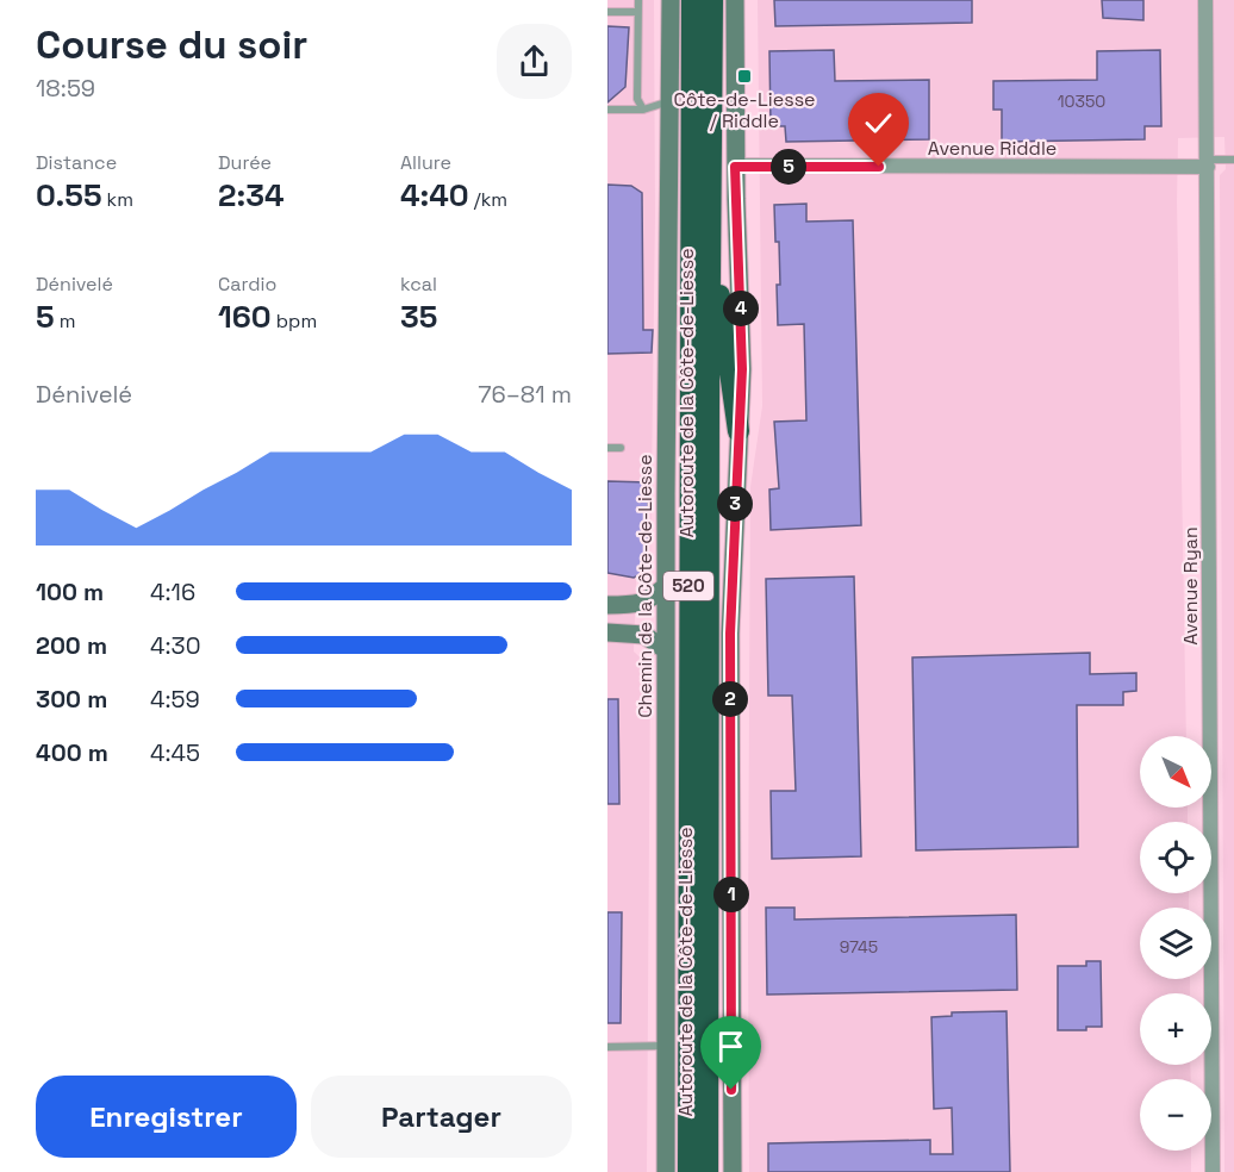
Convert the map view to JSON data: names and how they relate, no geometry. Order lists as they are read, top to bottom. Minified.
{"streets":{"highway":["Autoroute de la Côte-de-Liesse","520"],"main road":["Chemin de la Côte-de-Liesse"],"street":["Avenue Riddle","Avenue Ryan"]},"crossings":[["Avenue Riddle","Avenue Ryan"]],"places":{"transit":["Côte-de-Liesse / Riddle"]},"house_numbers":["10350","9745"],"north":"bottom right","page":{"heading":["Course du soir","18:59"],"stats":[["Distance","0.55 km"],["Durée","2:34"],["Allure","4:40 /km"],["Dénivelé","5 m"],["Cardio","160 bpm"],["kcal","35"]],"pins":["5","4","3","2","1"],"chart":["Dénivelé","76–81 m"],"list":[{"name":"100 m","note":"4:16"},{"name":"200 m","note":"4:30"},{"name":"300 m","note":"4:59"},{"name":"400 m","note":"4:45"}],"map_buttons":["+","−"],"buttons":["Enregistrer","Partager"]}}
